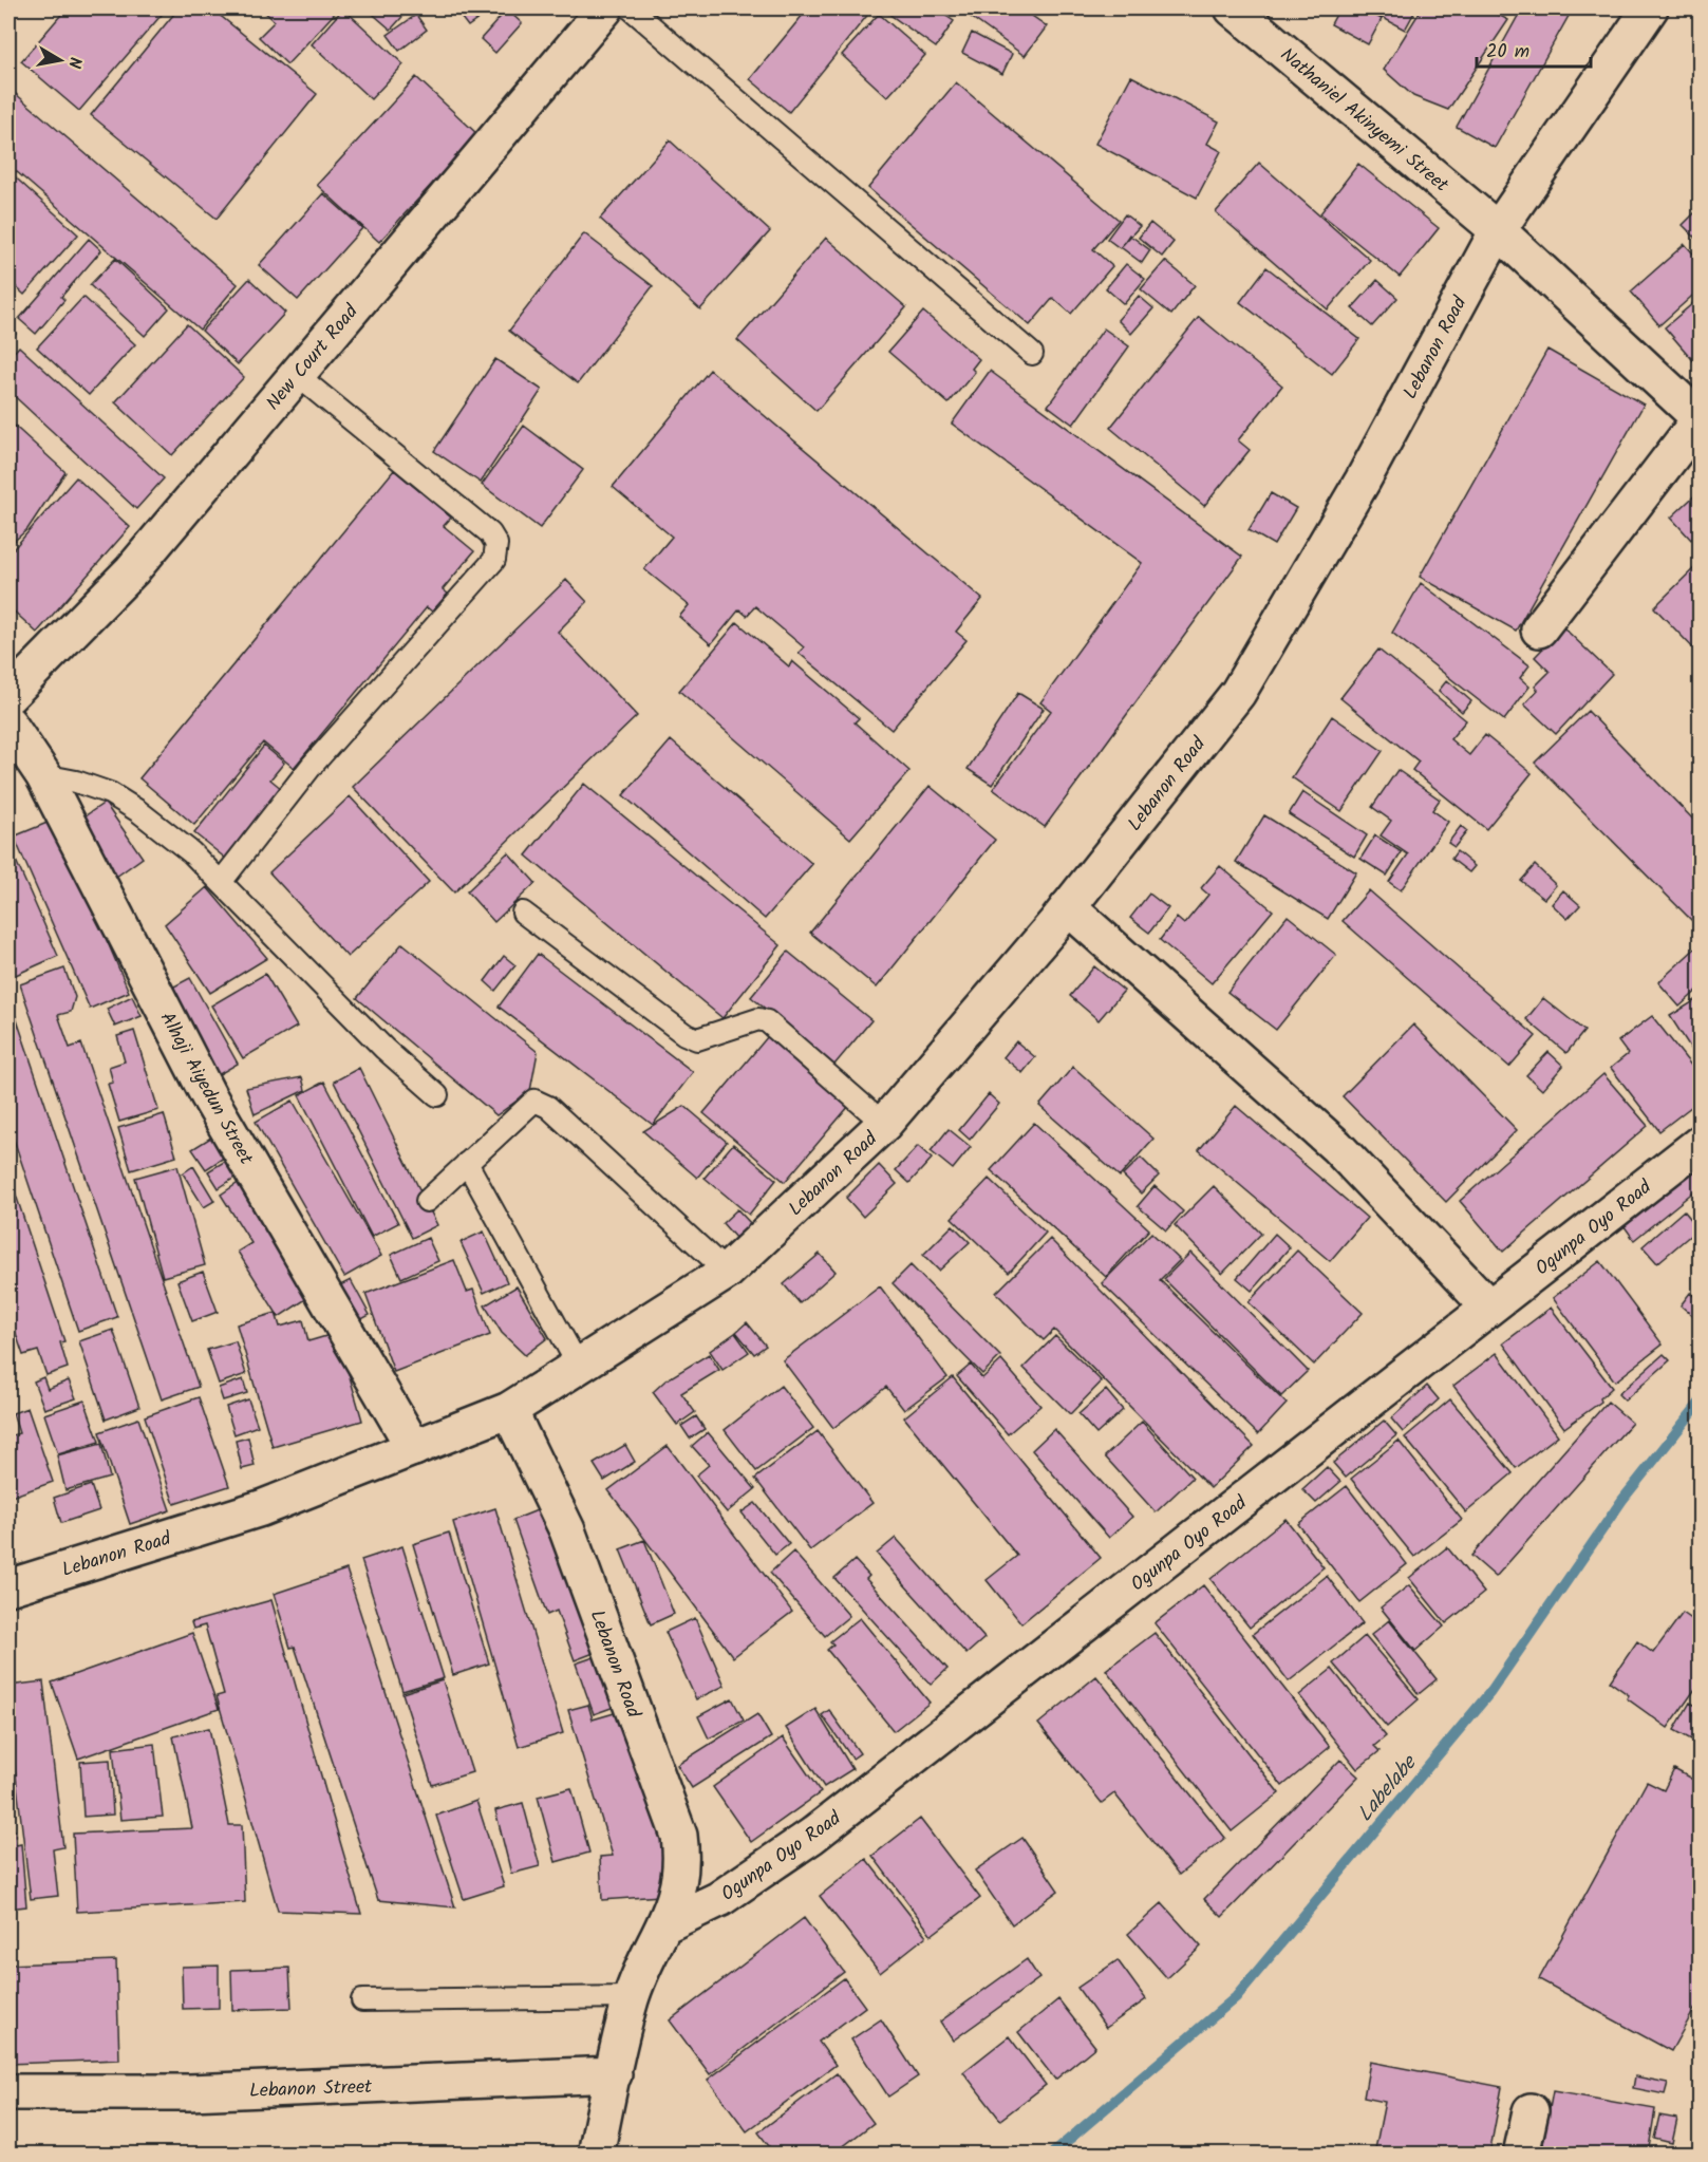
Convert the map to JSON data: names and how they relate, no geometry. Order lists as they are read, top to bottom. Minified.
{"streets":{"street":["Nathaniel Akinyemi Street","Lebanon Road","New Court Road","Alhaji Aiyedun Street","Ogunpa Oyo Road","Lebanon Street"]},"crossings":[["Nathaniel Akinyemi Street","Lebanon Road"],["Lebanon Road","Alhaji Aiyedun Street"],["Lebanon Road","Ogunpa Oyo Road"]],"water":["Labelabe"],"scale_bar":"20 m","north":"right"}
